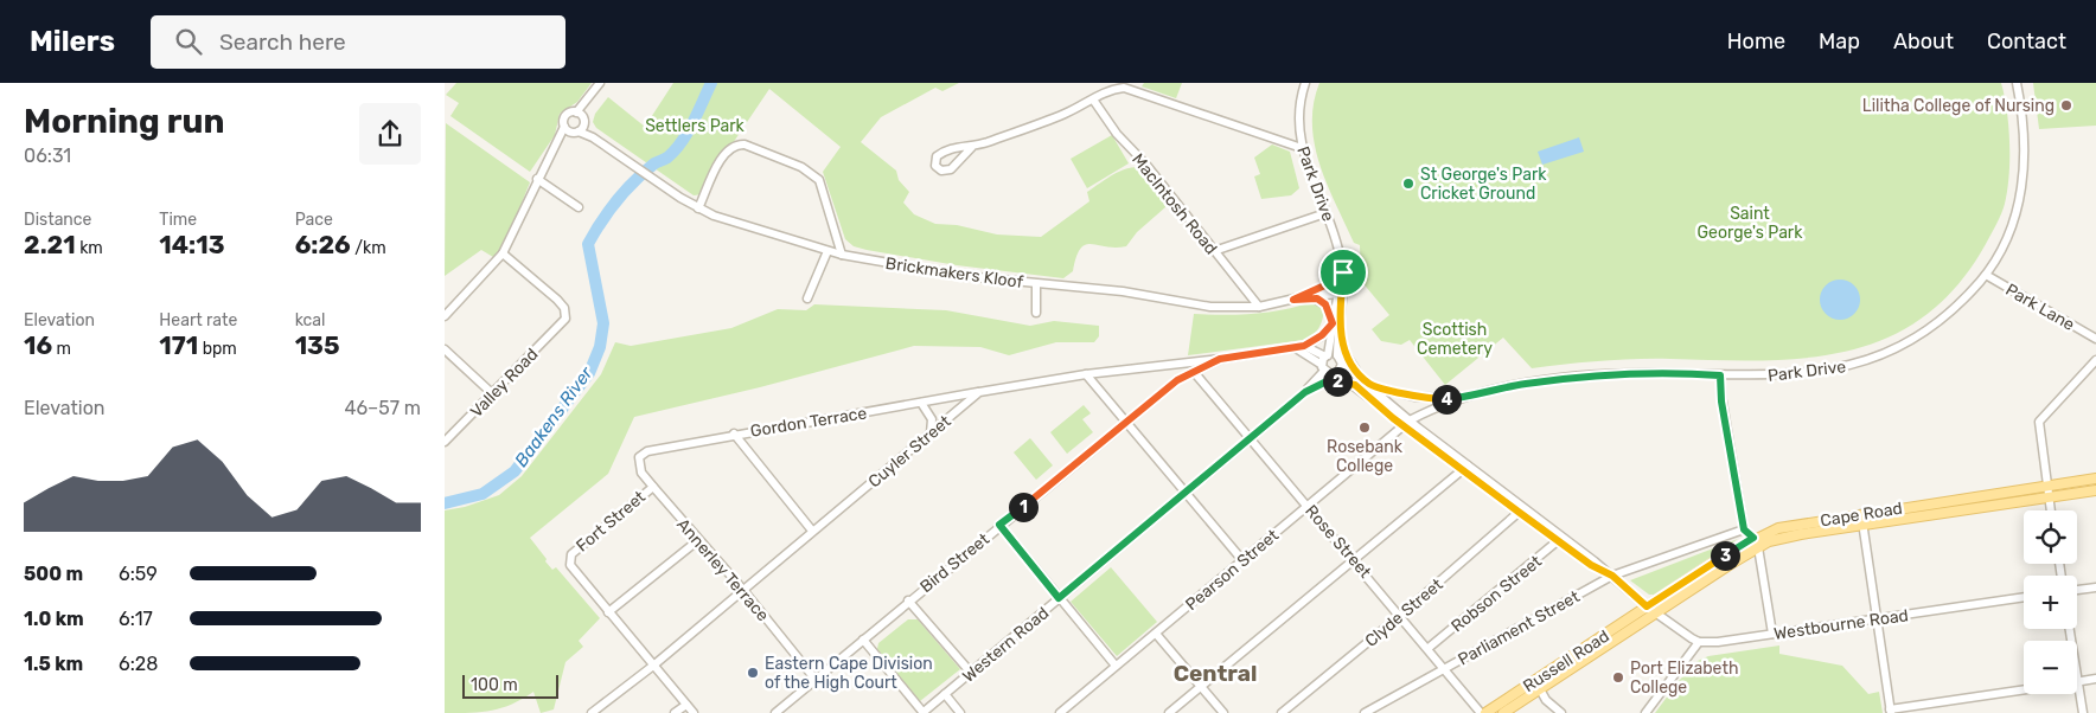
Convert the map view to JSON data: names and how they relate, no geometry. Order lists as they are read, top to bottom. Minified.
{"streets":{"main road":["Cape Road","Russell Road"],"street":["Park Drive","MacIntosh Road","Brickmakers Kloof","Park Lane","Valley Road","Gordon Terrace","Cuyler Street","Fort Street","Rose Street","Bird Street","Annerley Terrace","Pearson Street","Robson Street","Clyde Street","Westbourne Road","Parliament Street","Western Road"]},"crossings":[["Park Drive","Brickmakers Kloof"],["Park Drive","Park Lane"],["Park Drive","Pearson Street"],["Park Drive","Western Road"],["MacIntosh Road","Brickmakers Kloof"],["Gordon Terrace","Cuyler Street"],["Gordon Terrace","Annerley Terrace"],["Cuyler Street","Annerley Terrace"],["Cape Road","Russell Road"],["Fort Street","Annerley Terrace"],["Rose Street","Bird Street"],["Rose Street","Pearson Street"],["Rose Street","Robson Street"],["Rose Street","Clyde Street"],["Rose Street","Parliament Street"],["Rose Street","Western Road"],["Bird Street","Annerley Terrace"]],"districts":["Central"],"water":["Baakens River"],"parks":["Settlers Park","Saint George's Park","Scottish Cemetery"],"places":["Lilitha College of Nursing","St George's Park Cricket Ground","Rosebank College","Eastern Cape Division of the High Court","Port Elizabeth College"],"scale_bar":"100 m","page":{"header":"Milers","search":"Search here","nav":["Home","Map","About","Contact"],"heading":["Morning run","06:31"],"stats":[["Distance","2.21 km"],["Time","14:13"],["Pace","6:26 /km"],["Elevation","16 m"],["Heart rate","171 bpm"],["kcal","135"]],"pins":["2","4","1","3"],"chart":["Elevation","46–57 m"],"map_buttons":["+","−"],"list":[{"name":"500 m","note":"6:59"},{"name":"1.0 km","note":"6:17"},{"name":"1.5 km","note":"6:28"}],"scale":"100 m"}}
